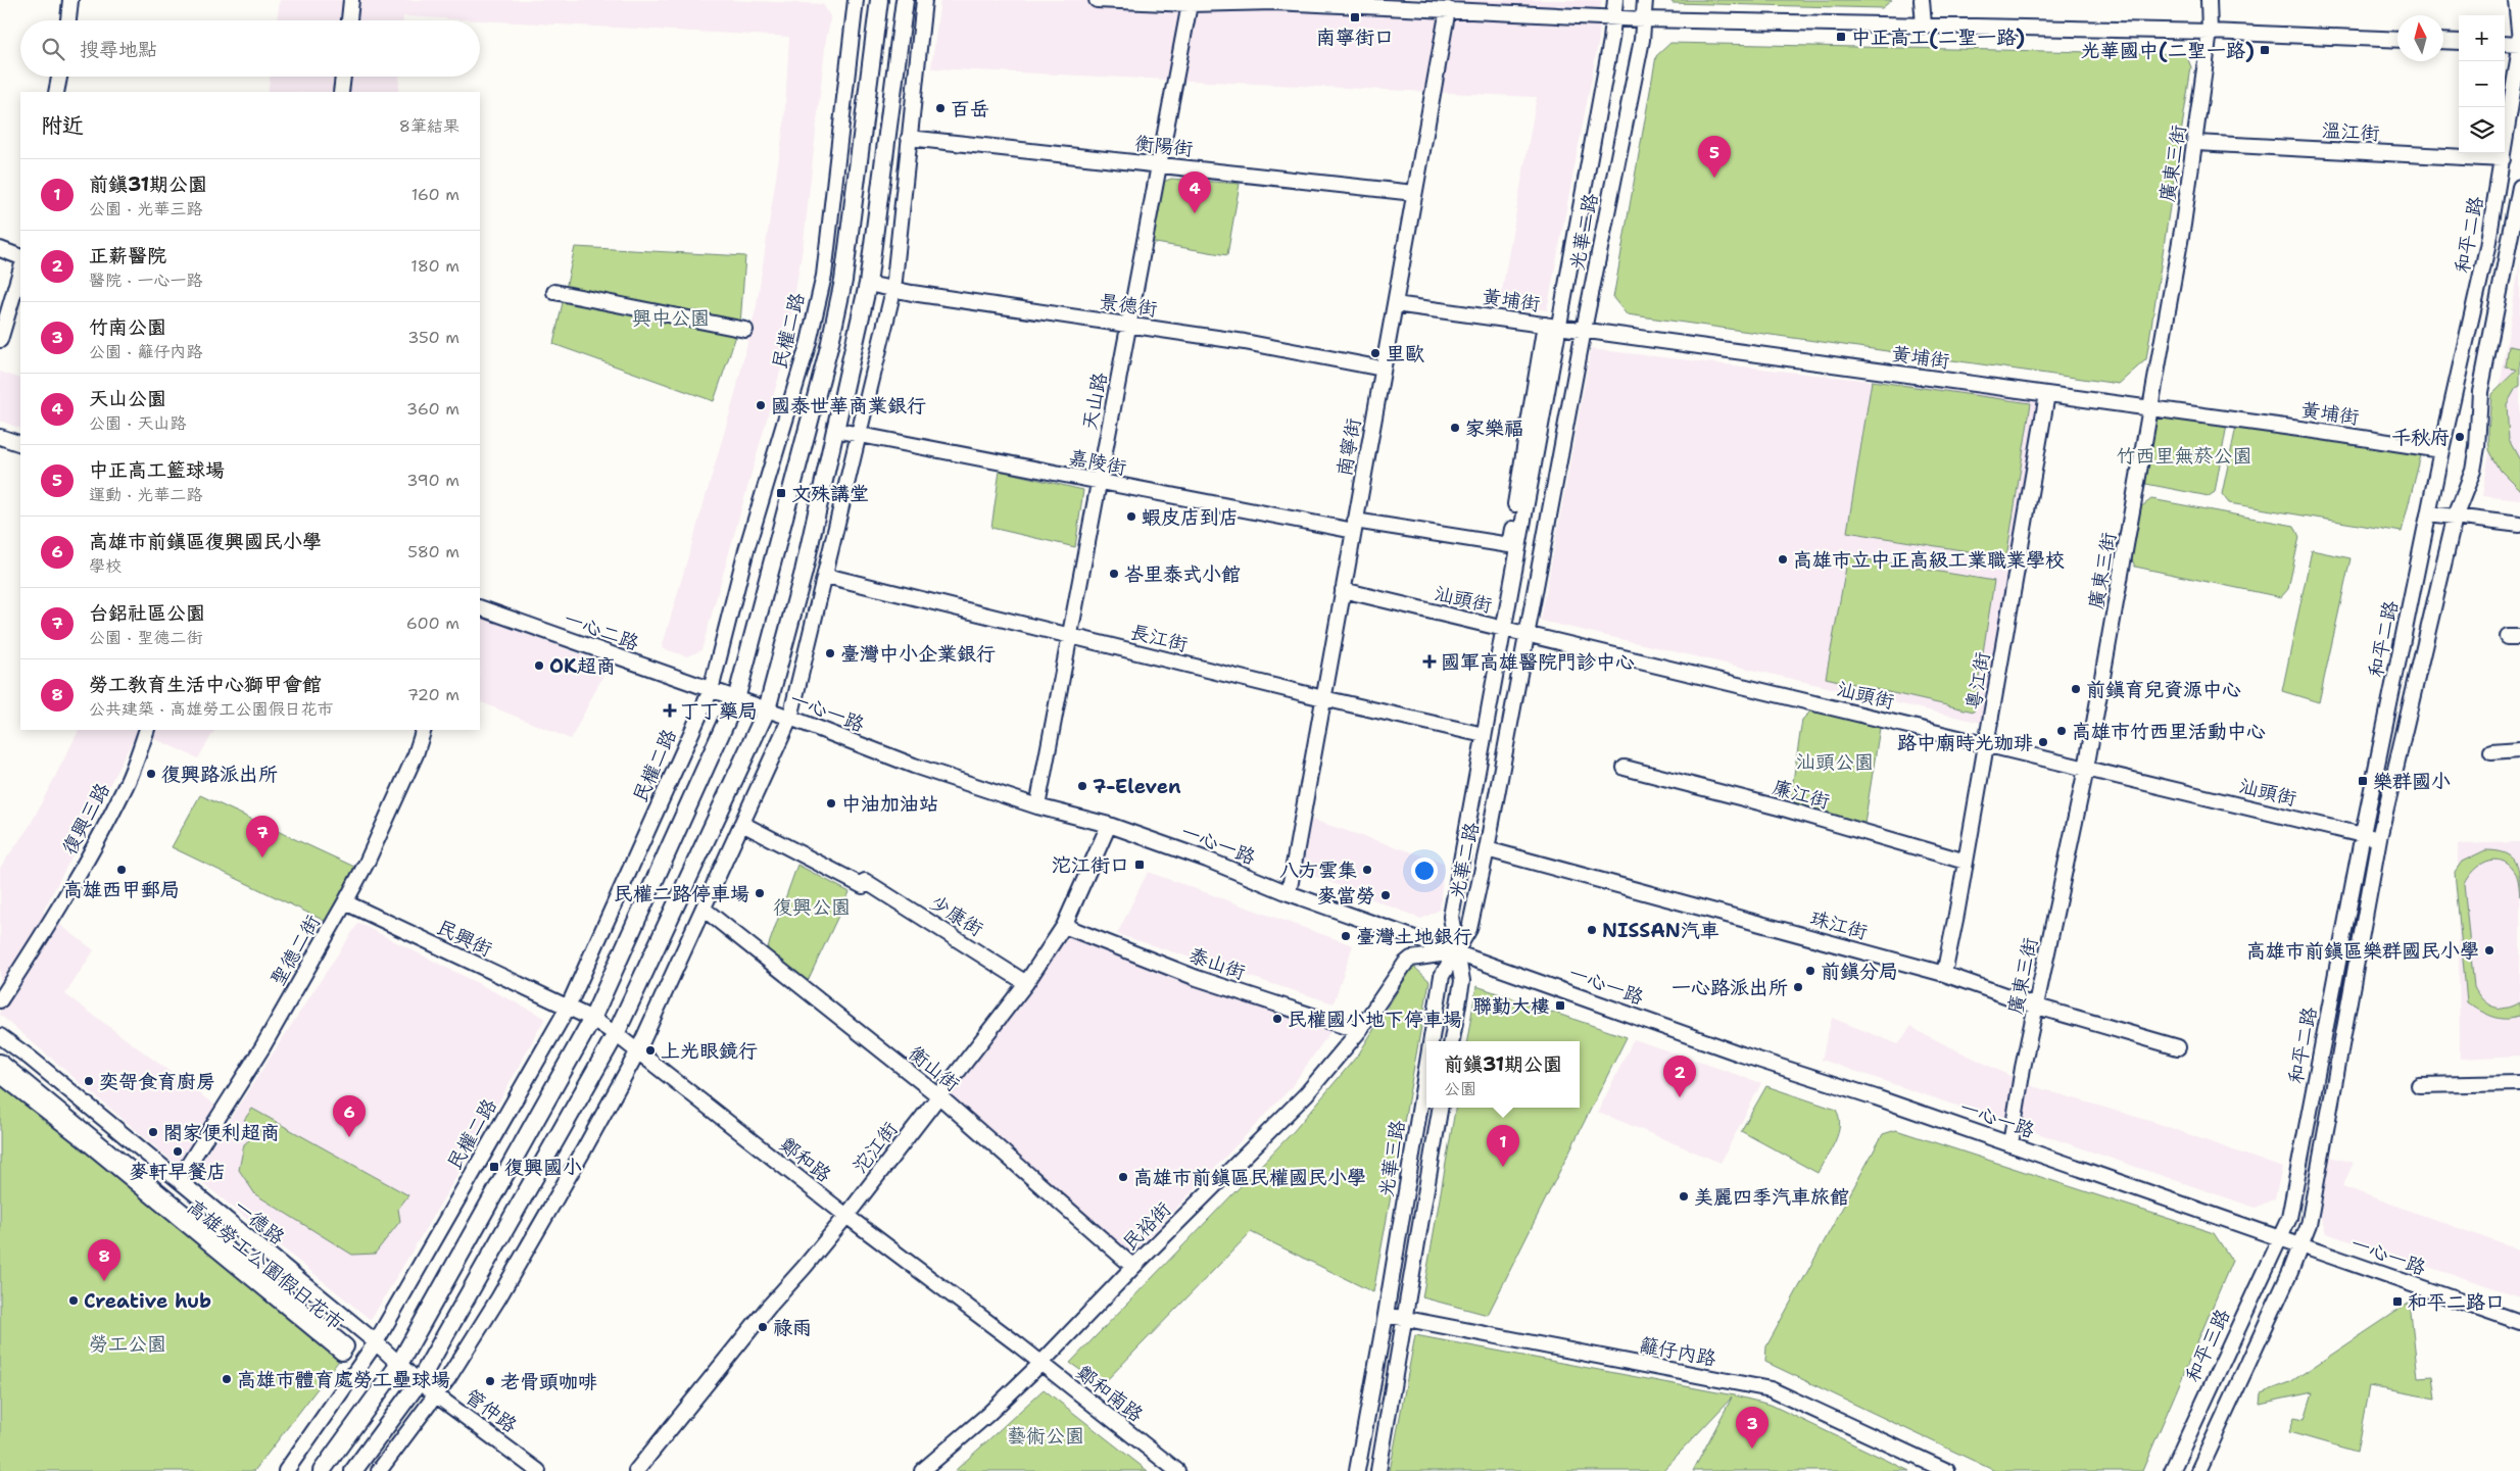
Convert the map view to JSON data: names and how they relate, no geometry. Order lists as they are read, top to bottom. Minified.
{"streets":{"street":["溫江街","衡陽街","廣東三街","光華二路","和平二路","黃埔街","景德街","民權二路","天山路","南寧街","嘉陵街","汕頭街","一心二路","長江街","粵江街","一心一路","廉江街","復興三路","少康街","珠江街","民興街","聖德二街","泰山街","衡山街","沱江街","光華三路","鄭和路","一德路","民裕街","高雄勞工公園假日花市","和平三路","籬仔內路","鄭和南路","管仲路"]},"crossings":[["溫江街","廣東三街"],["溫江街","和平二路"],["衡陽街","天山路"],["衡陽街","南寧街"],["廣東三街","黃埔街"],["廣東三街","汕頭街"],["廣東三街","一心一路"],["廣東三街","珠江街"],["光華二路","黃埔街"],["光華二路","汕頭街"],["光華二路","長江街"],["光華二路","一心一路"],["光華二路","珠江街"],["光華二路","光華三路"],["光華二路","民裕街"],["和平二路","黃埔街"],["和平二路","汕頭街"],["和平二路","一心一路"],["和平二路","和平三路"],["黃埔街","南寧街"],["黃埔街","粵江街"],["景德街","天山路"],["景德街","南寧街"],["民權二路","一心二路"],["民權二路","一心一路"],["民權二路","民興街"],["民權二路","鄭和路"],["民權二路","一德路"],["民權二路","管仲路"],["天山路","嘉陵街"],["天山路","長江街"],["天山路","一心一路"],["南寧街","嘉陵街"],["南寧街","汕頭街"],["南寧街","長江街"],["南寧街","一心一路"],["汕頭街","粵江街"],["一心二路","一心一路"],["粵江街","廉江街"],["粵江街","珠江街"],["一心一路","沱江街"],["一心一路","光華三路"],["一心一路","民裕街"],["一心一路","和平三路"],["少康街","沱江街"],["民興街","聖德二街"],["民興街","鄭和路"],["聖德二街","一德路"],["泰山街","沱江街"],["泰山街","民裕街"],["衡山街","沱江街"],["衡山街","民裕街"],["沱江街","鄭和路"],["光華三路","民裕街"],["光華三路","籬仔內路"],["鄭和路","鄭和南路"],["一德路","管仲路"],["民裕街","鄭和南路"]],"parks":["興中公園","竹西里無菸公園","汕頭公園","復興公園","勞工公園","藝術公園"],"places":{"transit":["南寧街口","中正高工(二聖一路)","光華國中(二聖一路)","文殊講堂","樂群國小","沱江街口","聯勤大樓","復興國小","和平二路口"],"other":["百岳","里歐","國泰世華商業銀行","家樂福","千秋府","蝦皮店到店","高雄市立中正高級工業職業學校","峇里泰式小館","臺灣中小企業銀行","OK超商","前鎮育兒資源中心","高雄市竹西里活動中心","路中廟時光珈琲","復興路派出所","7-Eleven","中油加油站","高雄西甲郵局","八方雲集","民權二路停車場","麥當勞","NISSAN汽車","臺灣土地銀行","高雄市前鎮區樂群國民小學","前鎮分局","一心路派出所","民權國小地下停車場","上光眼鏡行","奕哿食育廚房","閤家便利超商","麥軒早餐店","高雄市前鎮區民權國民小學","美麗四季汽車旅館","Creative hub","祿雨","高雄市體育處勞工壘球場","老骨頭咖啡"],"health":["國軍高雄醫院門診中心","丁丁藥局"]},"north":"top","page":{"map_buttons":["+","−"],"search":"搜尋地點","heading":["附近","8筆結果"],"pins":["5","4","7","2","6","1","8","3"],"list":[{"mark":"1","name":"前鎮31期公園","note":"公園 · 光華三路","value":"160 m"},{"mark":"2","name":"正薪醫院","note":"醫院 · 一心一路","value":"180 m"},{"mark":"3","name":"竹南公園","note":"公園 · 籬仔內路","value":"350 m"},{"mark":"4","name":"天山公園","note":"公園 · 天山路","value":"360 m"},{"mark":"5","name":"中正高工籃球場","note":"運動 · 光華二路","value":"390 m"},{"mark":"6","name":"高雄市前鎮區復興國民小學","note":"學校","value":"580 m"},{"mark":"7","name":"台鋁社區公園","note":"公園 · 聖德二街","value":"600 m"},{"mark":"8","name":"勞工教育生活中心獅甲會館","note":"公共建築 · 高雄勞工公園假日花市","value":"720 m"}],"popup":["前鎮31期公園","公園"]}}
